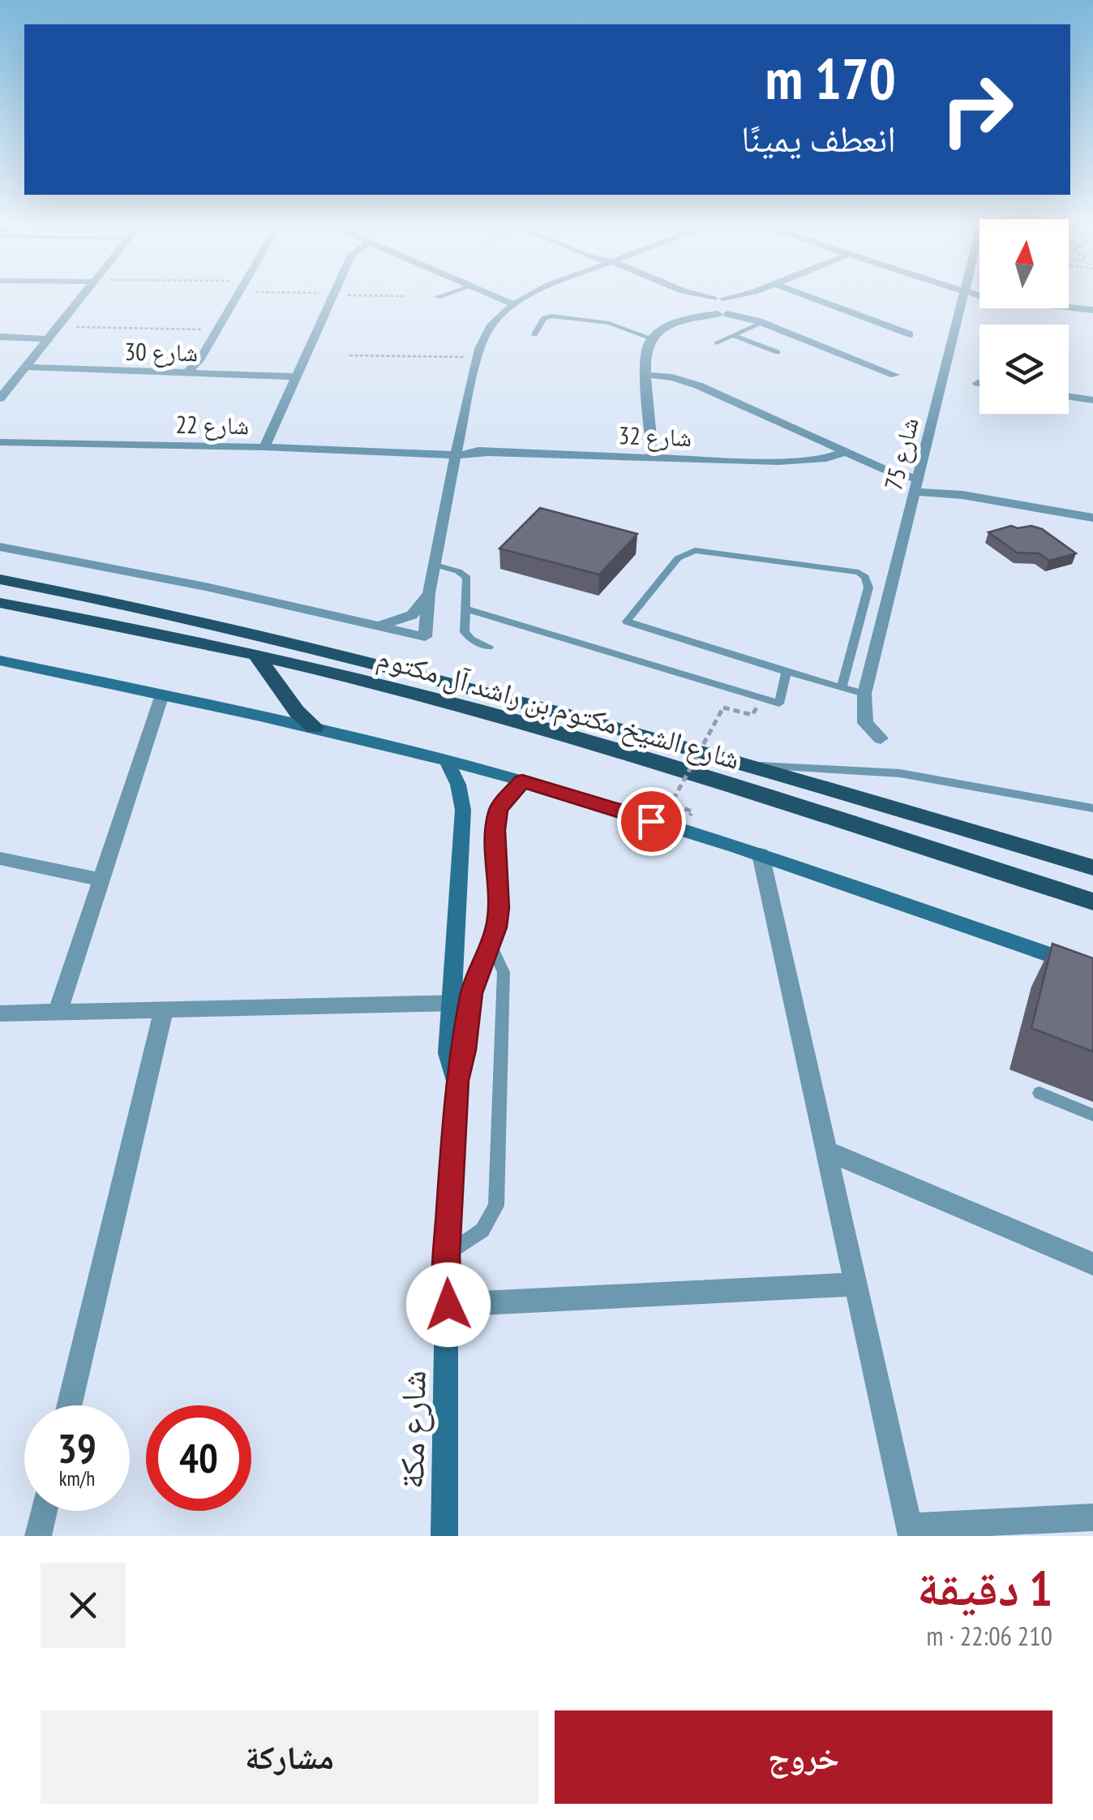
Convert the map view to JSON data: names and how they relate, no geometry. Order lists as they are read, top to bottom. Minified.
{"streets":{"main road":["شارع الشيخ مكتوم بن راشد آل مكتوم"],"street":["شارع 30","شارع 22","شارع 32","شارع 75","شارع مكة"]},"crossings":[["شارع 22","شارع 32"]],"north":"top","page":{"turn":["170 m","انعطف يمينًا"],"speed":"39 km/h","limit":"40","heading":["1 دقيقة","210 m · 22:06"],"buttons":["خروج","مشاركة"]}}
